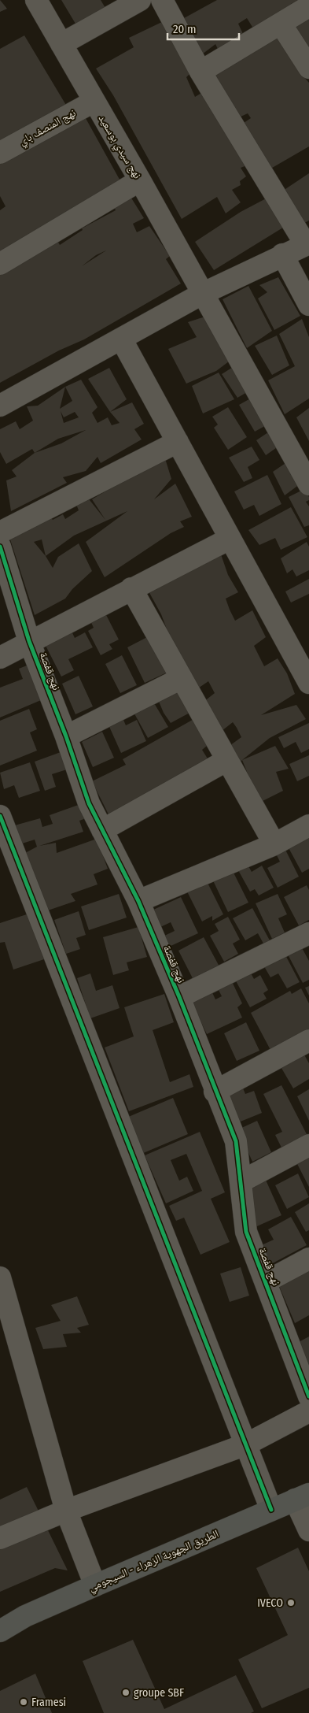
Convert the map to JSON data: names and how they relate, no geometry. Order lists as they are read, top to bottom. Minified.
{"streets":{"main road":["الطريق الجهوية الزهراء - السيجومي"],"street":["نهج المنصف باي","نهج سيدي بوسعيد","نهج قفصة"]},"crossings":[["نهج المنصف باي","نهج سيدي بوسعيد"]],"places":["IVECO","groupe SBF","Framesi"],"scale_bar":"20 m"}
